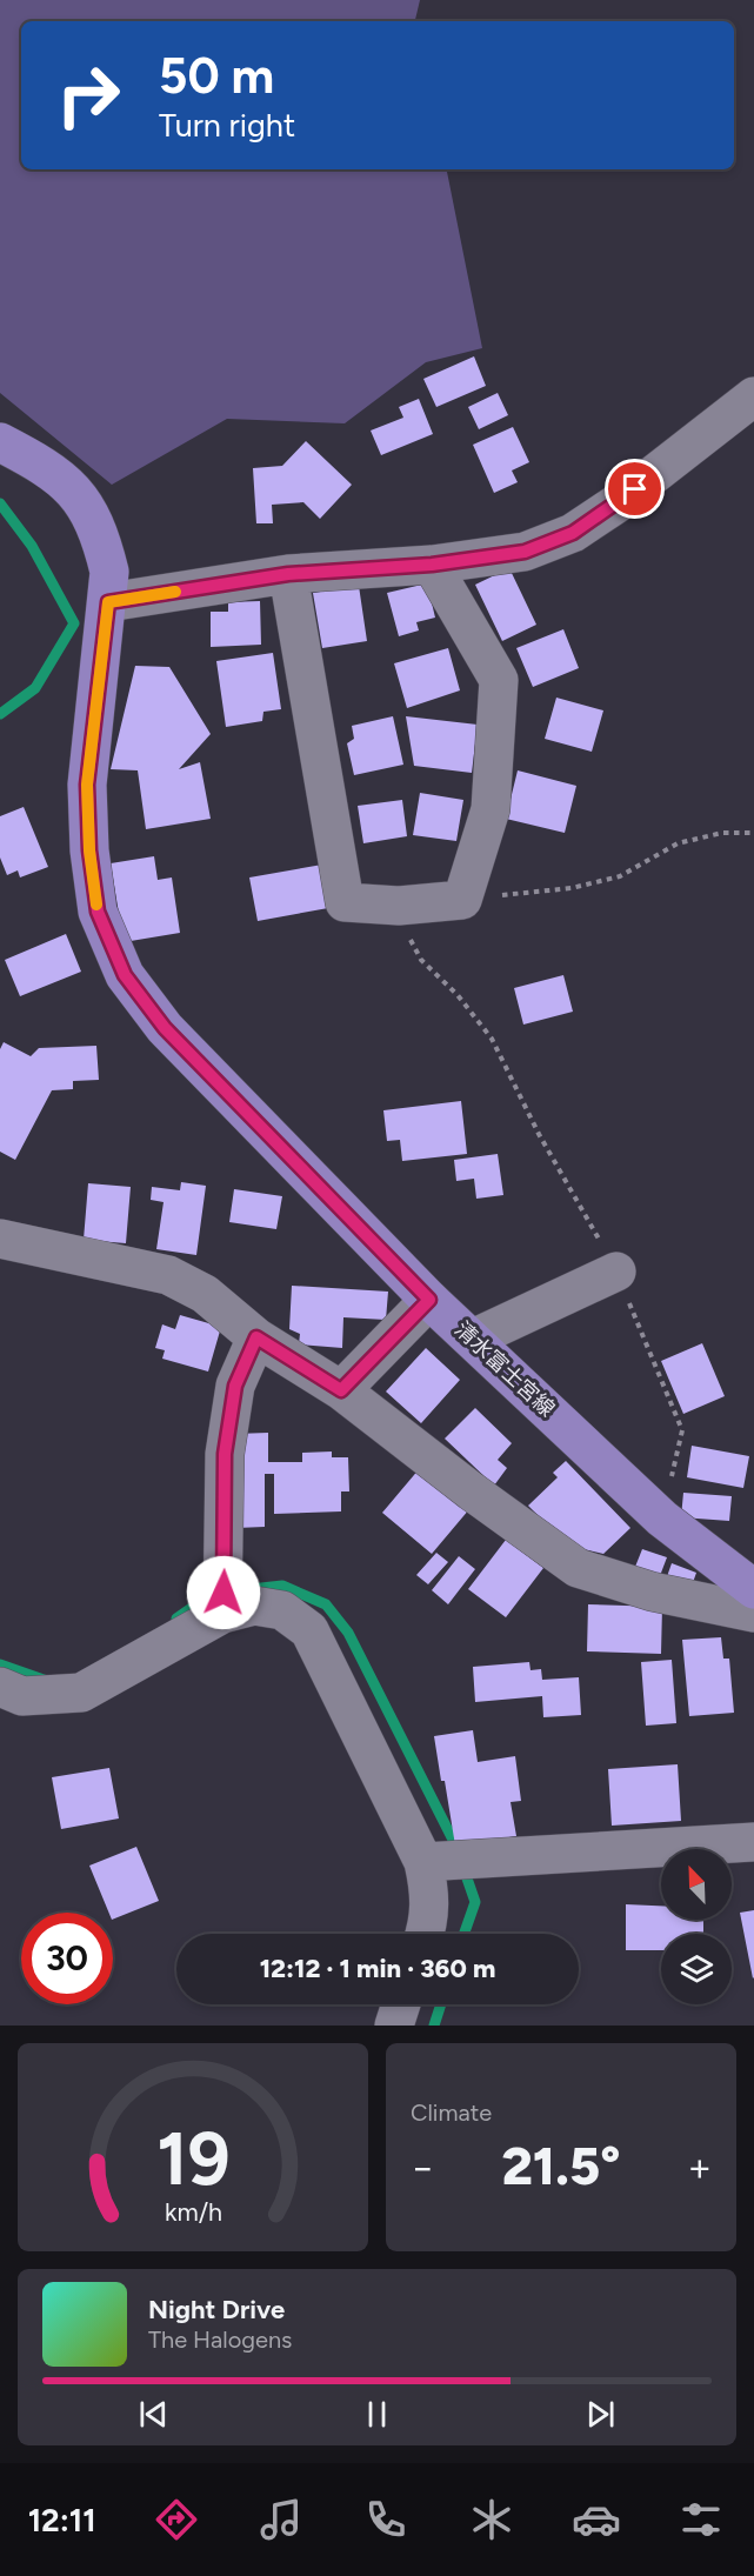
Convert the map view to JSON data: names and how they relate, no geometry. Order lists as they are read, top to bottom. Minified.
{"streets":{"main road":["清水富士宮線"]},"north":"top left","page":{"turn":["50 m","Turn right"],"limit":"30","trip":"12:12 · 1 min · 360 m","tile":"Climate","heat":["−","21.5°","+"],"song":["Night Drive","The Halogens"],"tabs":"12:11","gauge":["19","km/h"]}}
